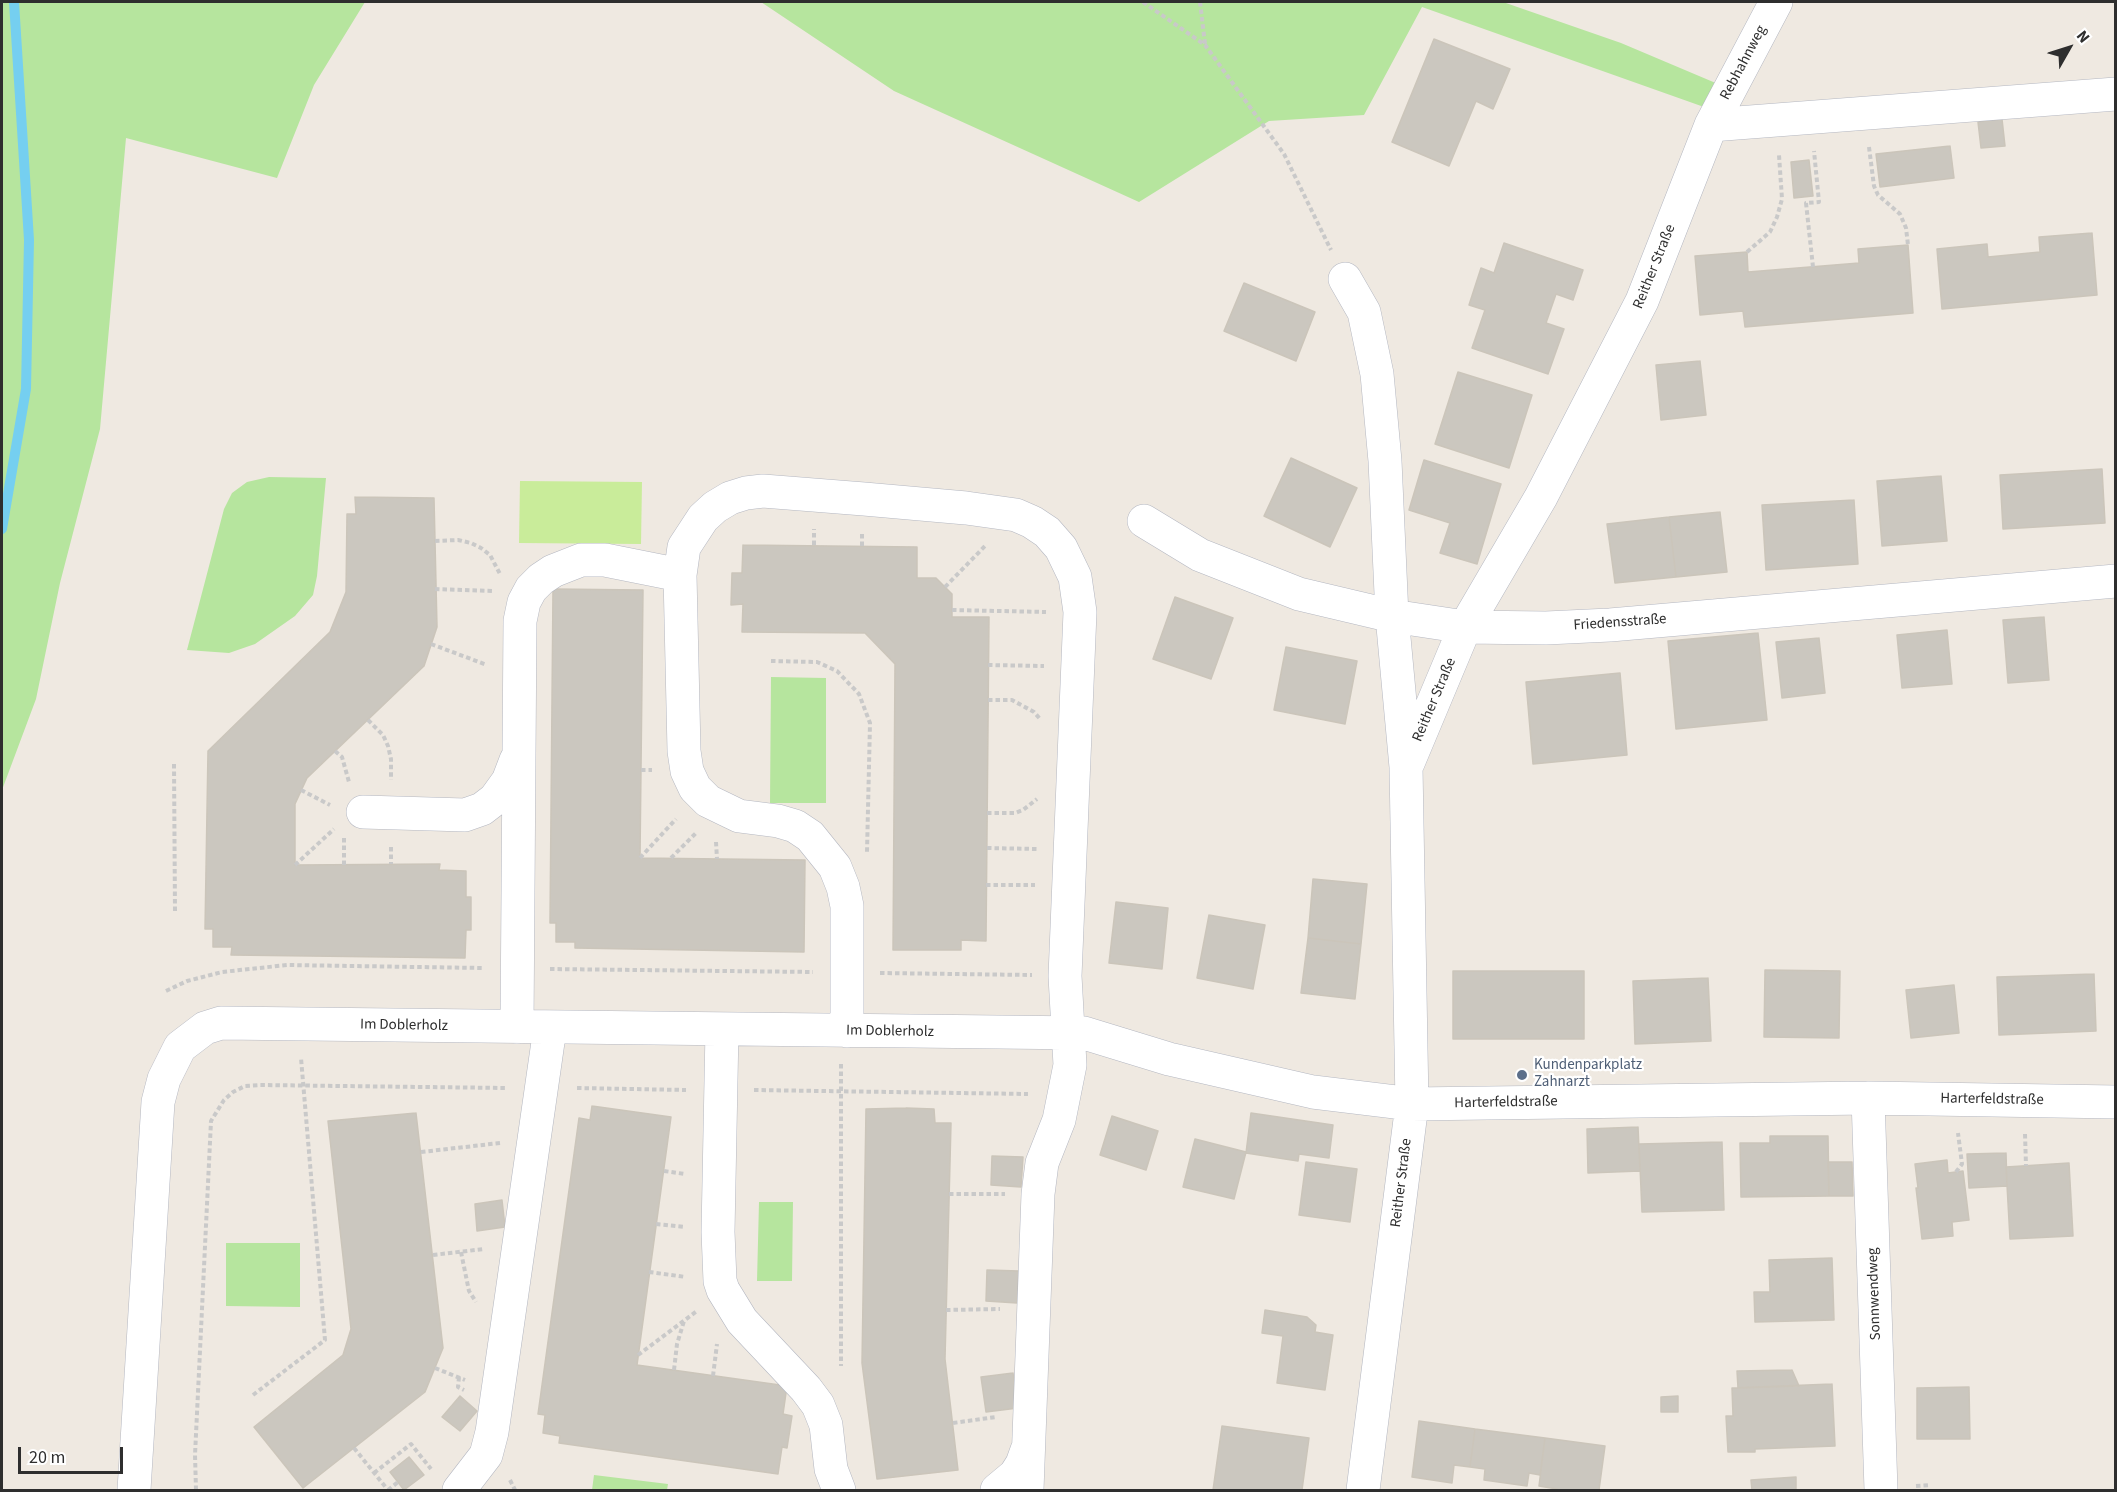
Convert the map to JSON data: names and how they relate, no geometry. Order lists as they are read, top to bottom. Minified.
{"streets":{"street":["Rebhahnweg","Reither Straße","Friedensstraße","Im Doblerholz","Harterfeldstraße","Sonnwendweg"]},"crossings":[["Rebhahnweg","Reither Straße"],["Reither Straße","Friedensstraße"],["Reither Straße","Harterfeldstraße"],["Im Doblerholz","Harterfeldstraße"],["Harterfeldstraße","Sonnwendweg"]],"places":["Kundenparkplatz Zahnarzt"],"scale_bar":"20 m","north":"top right"}
